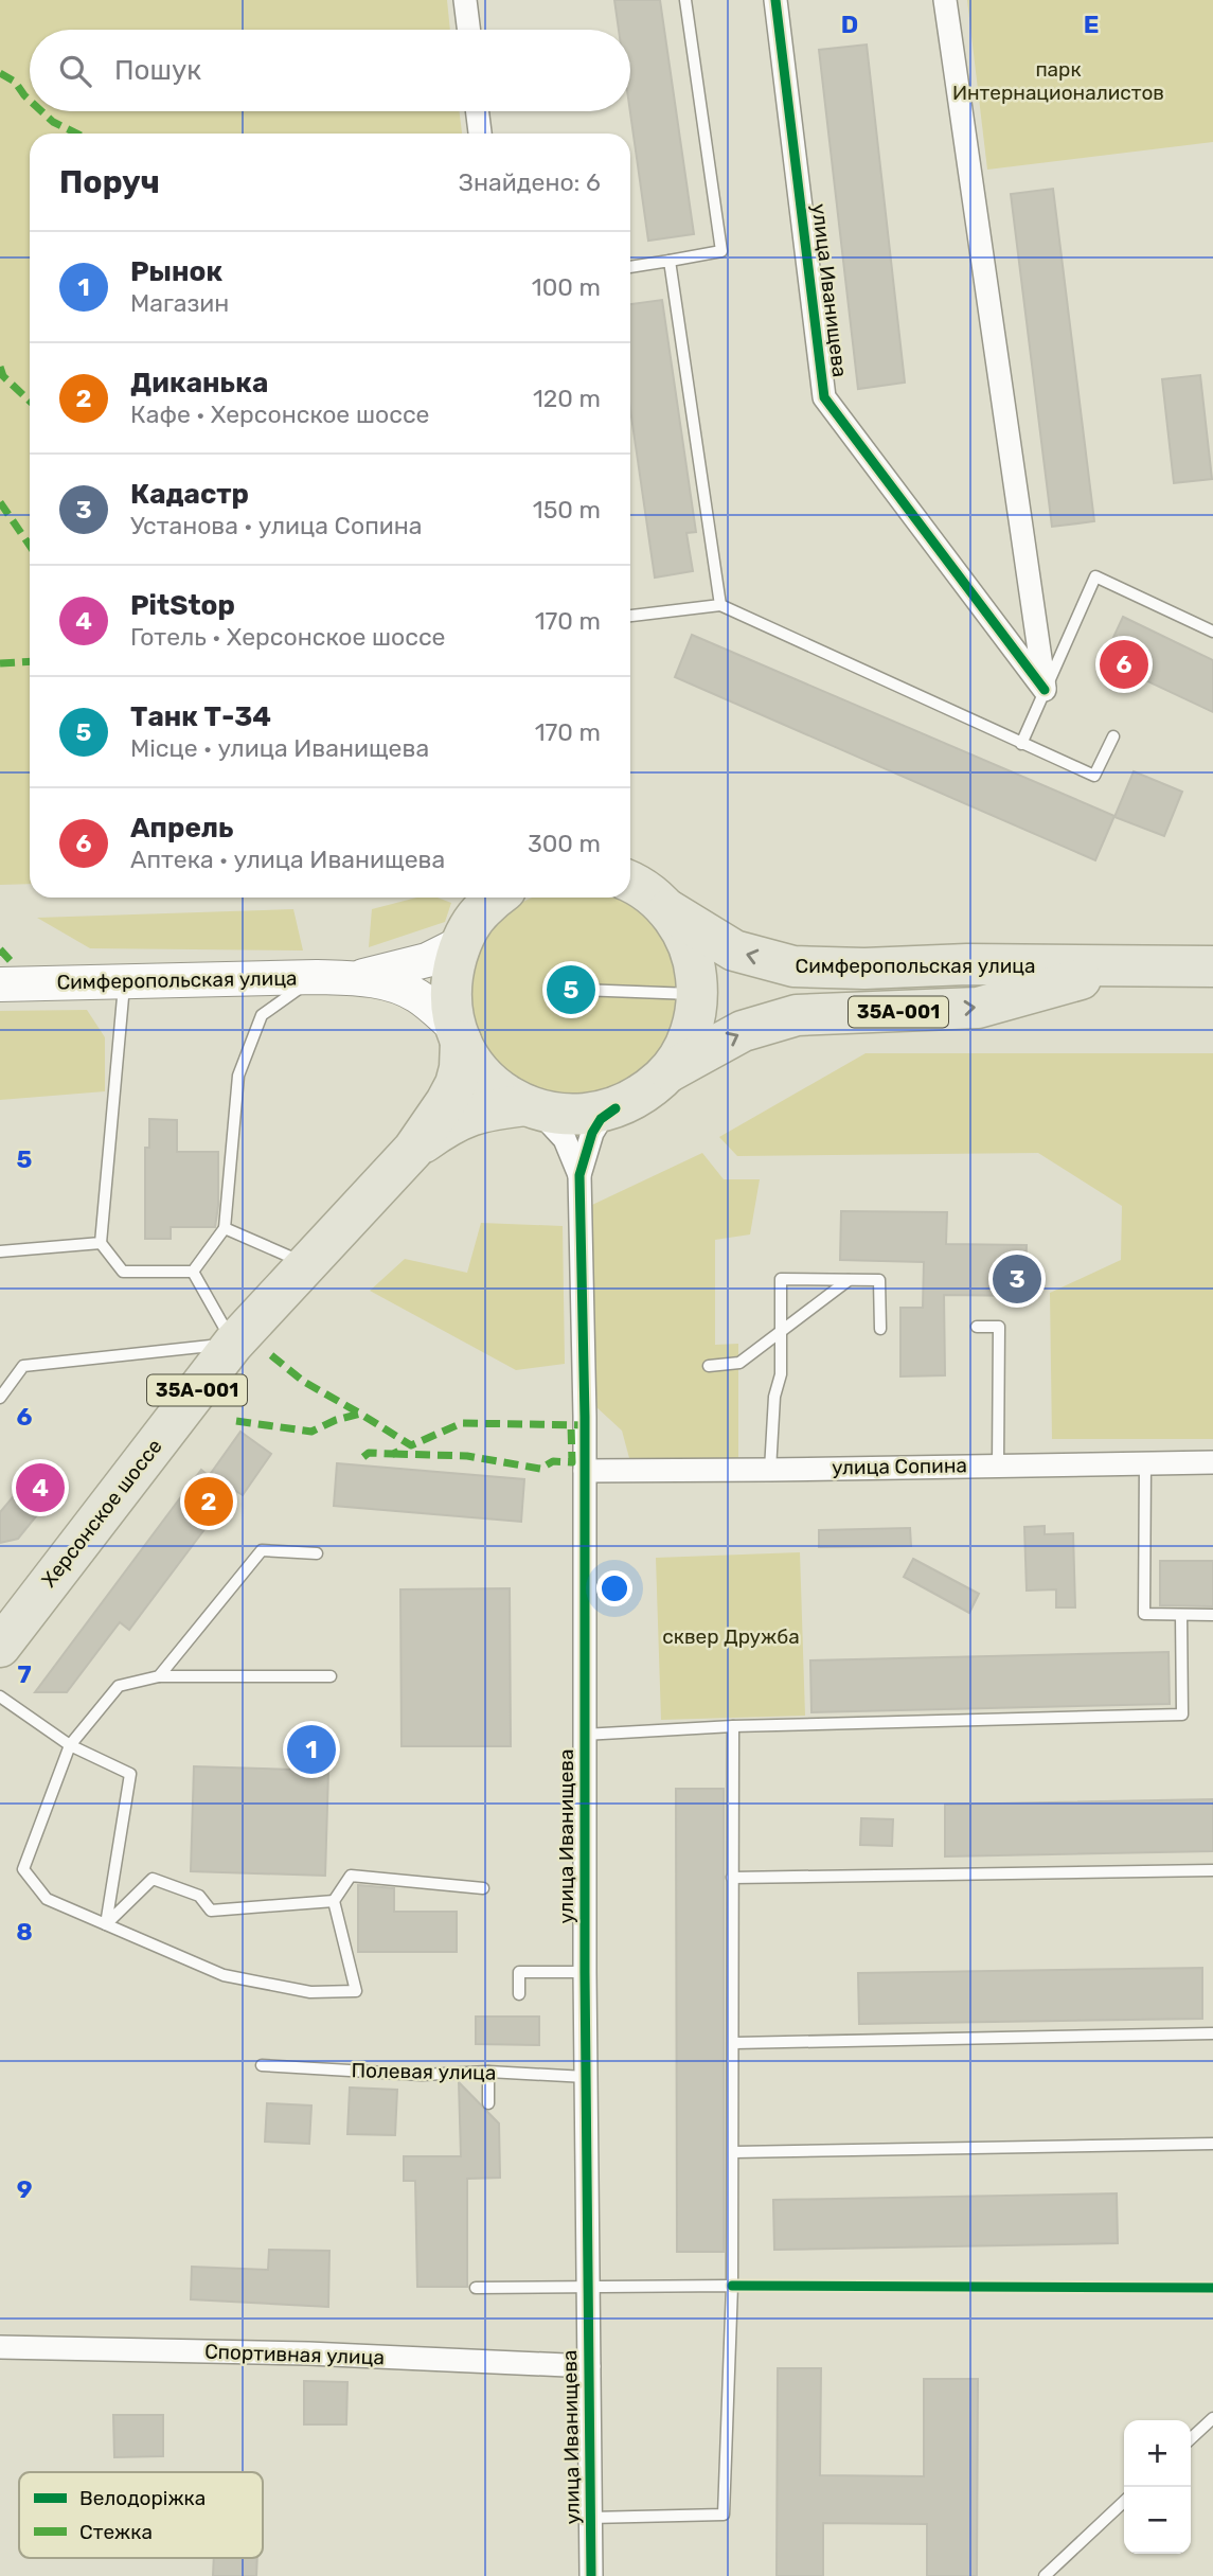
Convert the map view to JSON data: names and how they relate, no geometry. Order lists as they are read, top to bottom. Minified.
{"streets":{"highway":["Симферопольская улица","35А-001","Херсонское шоссе"],"street":["улица Иванищева","улица Сопина","Спортивная улица"],"lane":["Полевая улица"]},"crossings":[["улица Иванищева","35А-001"],["улица Иванищева","улица Сопина"],["улица Иванищева","Херсонское шоссе"],["улица Иванищева","Полевая улица"],["улица Иванищева","Спортивная улица"],["Симферопольская улица","35А-001"],["Симферопольская улица","Херсонское шоссе"],["35А-001","Херсонское шоссе"]],"parks":["парк Интернационалистов","сквер Дружба"],"legend":["Велодоріжка","Стежка"],"page":{"search":"Пошук","heading":["Поруч","Знайдено: 6"],"list":[{"mark":"1","name":"Рынок","note":"Магазин","value":"100 m"},{"mark":"2","name":"Диканька","note":"Кафе · Херсонское шоссе","value":"120 m"},{"mark":"3","name":"Кадастр","note":"Установа · улица Сопина","value":"150 m"},{"mark":"4","name":"PitStop","note":"Готель · Херсонское шоссе","value":"170 m"},{"mark":"5","name":"Танк Т-34","note":"Місце · улица Иванищева","value":"170 m"},{"mark":"6","name":"Апрель","note":"Аптека · улица Иванищева","value":"300 m"}],"pins":["6","5","3","4","2","1"],"map_buttons":["+","−"]},"grid":{"columns":["D","E"],"rows":["5","6","7","8","9"]}}
